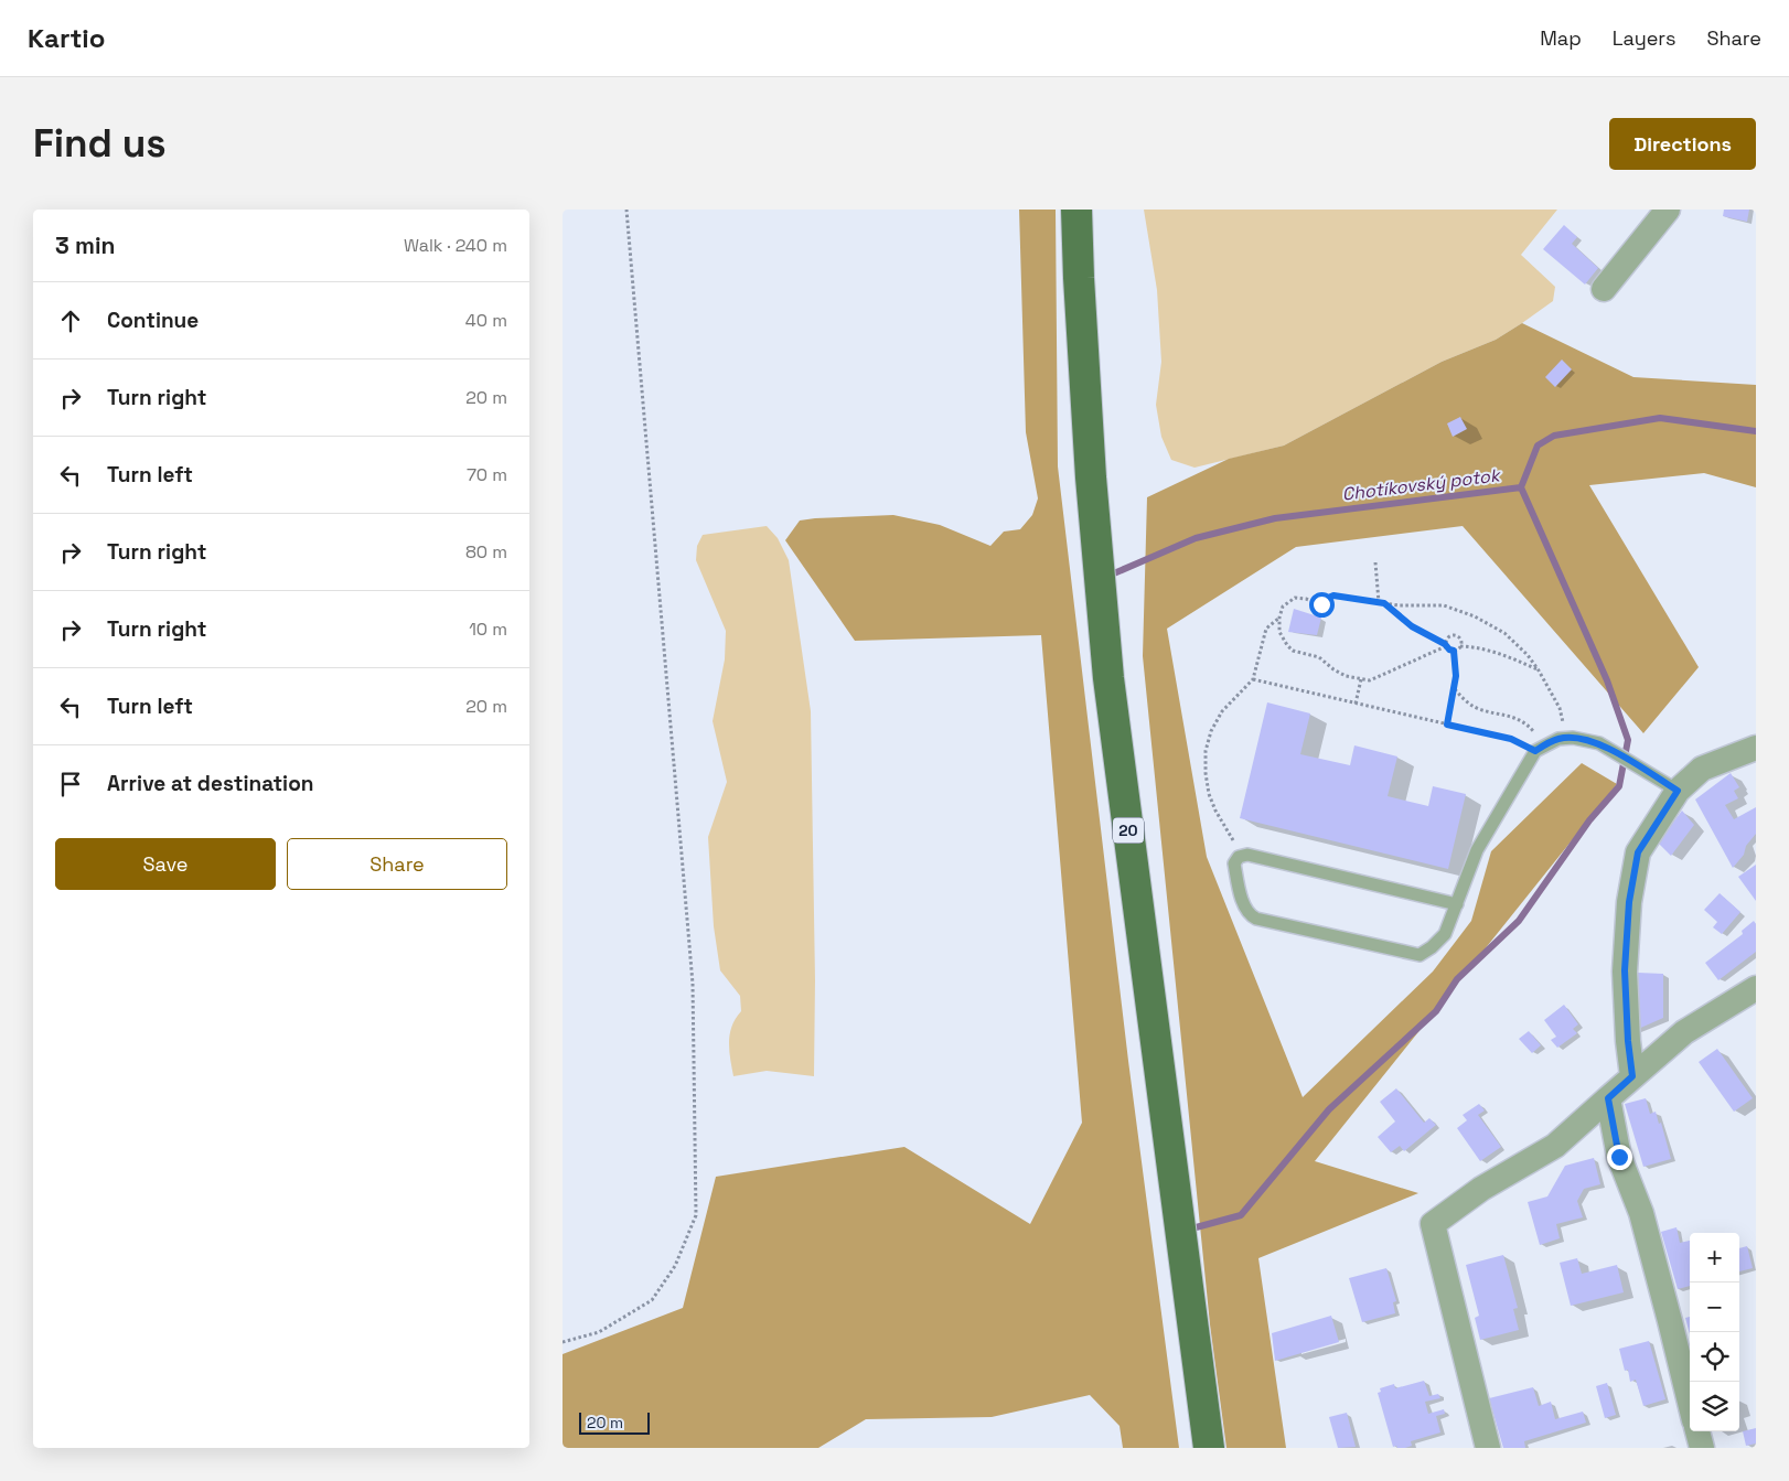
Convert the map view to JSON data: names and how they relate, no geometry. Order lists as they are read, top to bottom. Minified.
{"streets":{"main road":["20"]},"water":["Chotíkovský potok"],"scale_bar":"20 m","page":{"header":"Kartio","nav":["Map","Layers","Share"],"buttons":["Directions",["Save","Share"]],"title":"Find us","heading":["3 min","Walk · 240 m"],"list":[["Continue","40 m"],["Turn right","20 m"],["Turn left","70 m"],["Turn right","80 m"],["Turn right","10 m"],["Turn left","20 m"],"Arrive at destination"],"map_buttons":["+","−"],"scale":"20 m"}}
